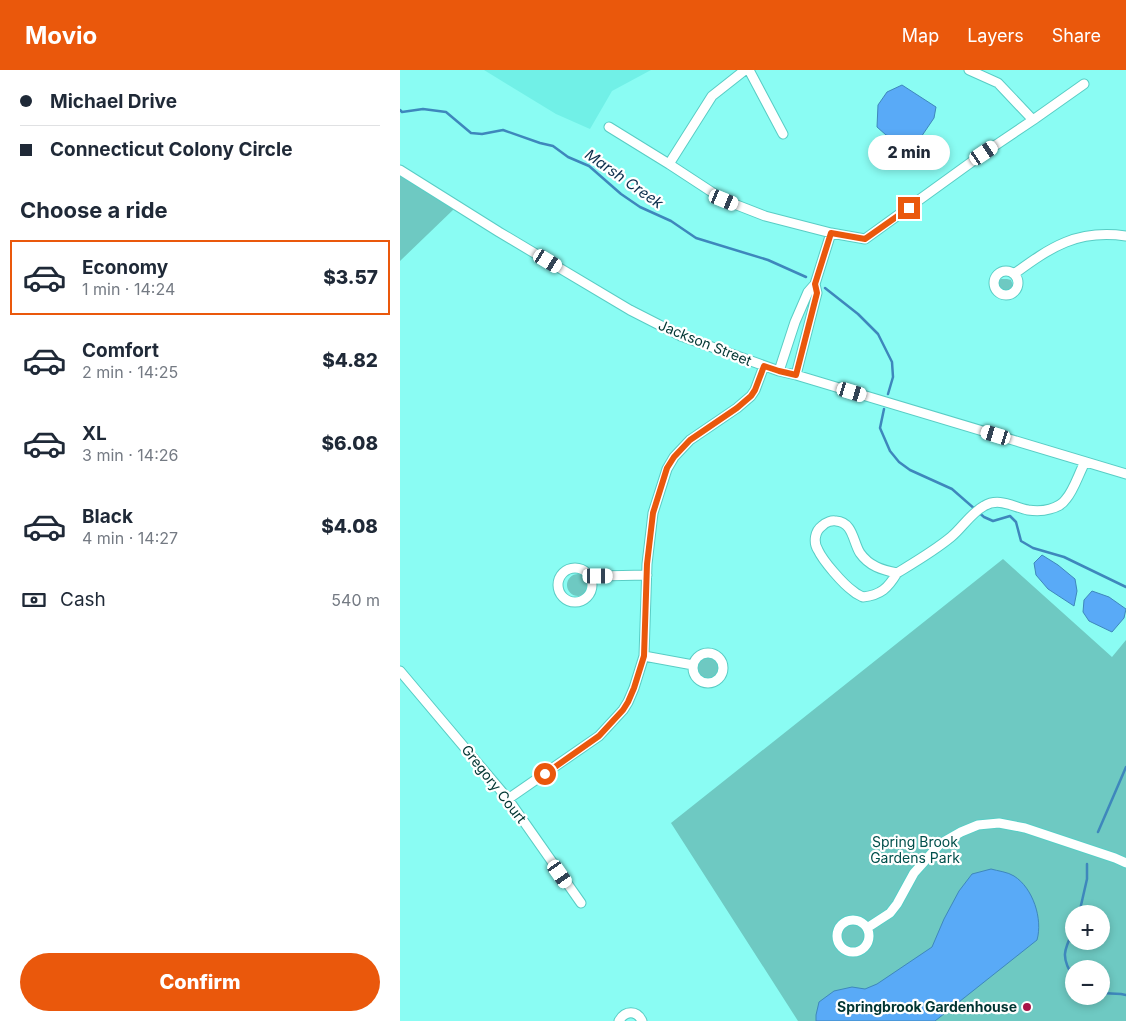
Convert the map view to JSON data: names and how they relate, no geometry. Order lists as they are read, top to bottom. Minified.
{"streets":{"street":["Jackson Street","Gregory Court"]},"water":["Marsh Creek"],"parks":["Spring Brook Gardens Park"],"places":["Springbrook Gardenhouse"],"page":{"header":"Movio","nav":["Map","Layers","Share"],"banner":["Michael Drive","Connecticut Colony Circle"],"bubble":"2 min","heading":"Choose a ride","list":[{"name":"Economy","note":"1 min · 14:24","value":"$3.57"},{"name":"Comfort","note":"2 min · 14:25","value":"$4.82"},{"name":"XL","note":"3 min · 14:26","value":"$6.08"},{"name":"Black","note":"4 min · 14:27","value":"$4.08"}],"pay":["Cash","540 m"],"map_buttons":["+","−"],"buttons":"Confirm"}}
